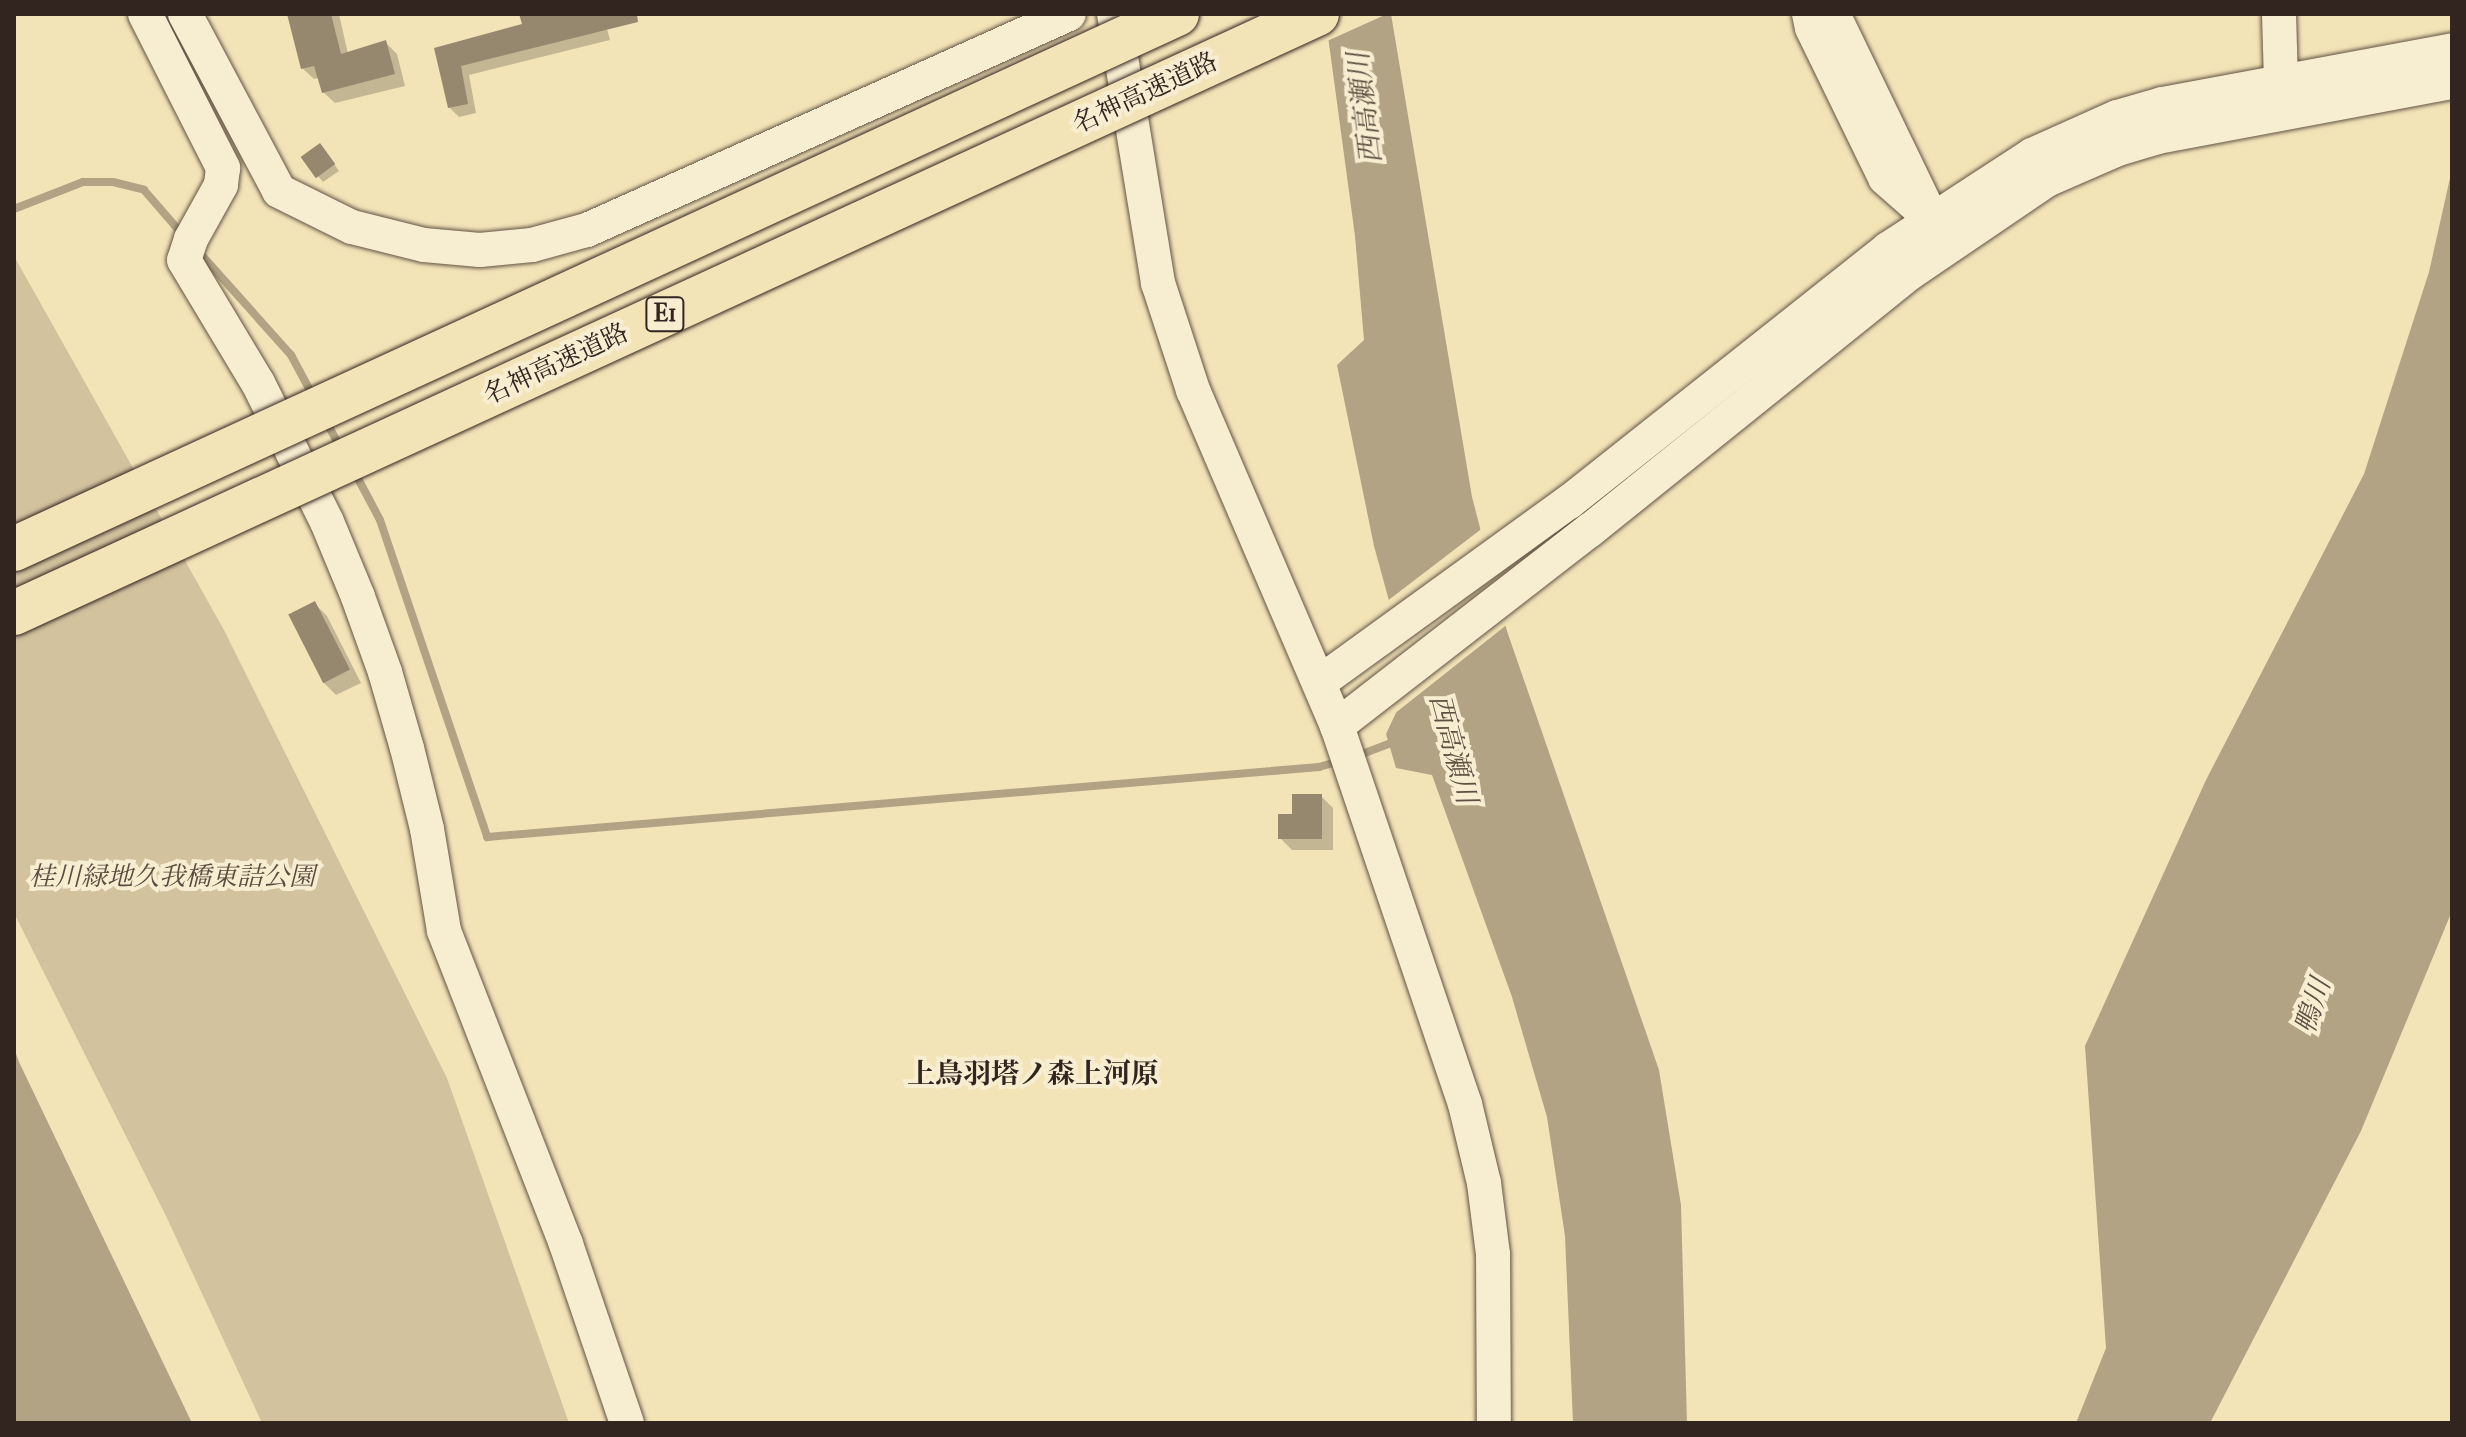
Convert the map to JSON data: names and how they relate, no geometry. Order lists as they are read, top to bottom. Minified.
{"streets":{"highway":["名神高速道路","E1"]},"districts":["上鳥羽塔ノ森上河原"],"water":["西高瀬川","鴨川"],"parks":["桂川緑地久我橋東詰公園"]}
